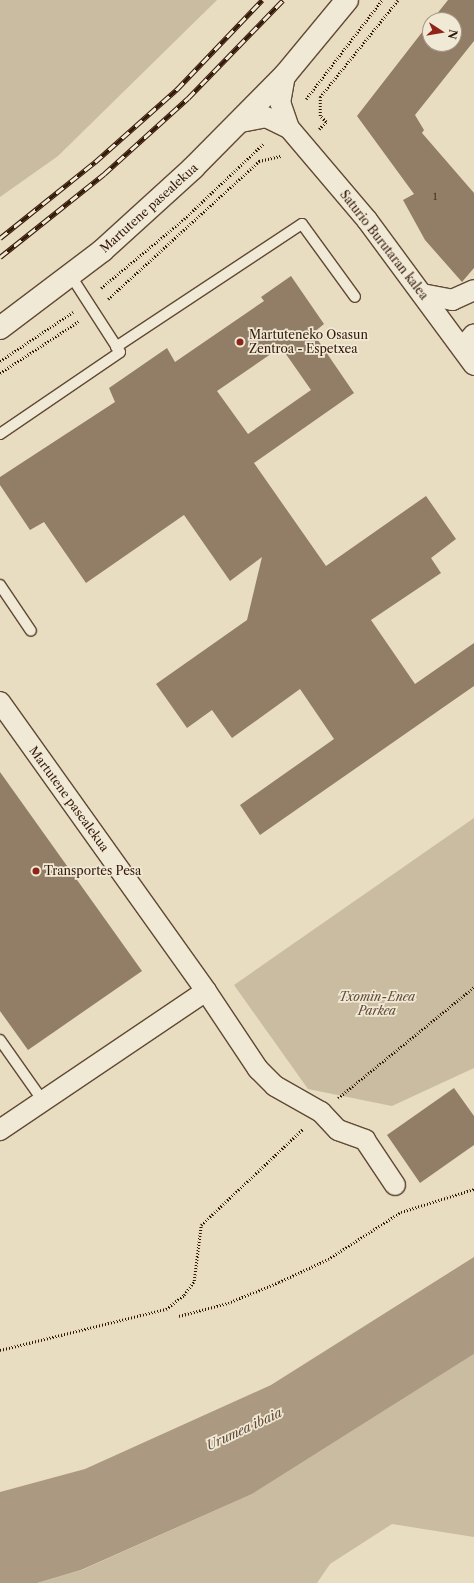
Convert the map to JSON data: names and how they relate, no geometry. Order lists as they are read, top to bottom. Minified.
{"streets":{"main road":["Martutene pasealekua"],"street":["Saturio Burutaran kalea"]},"water":["Urumea ibaia"],"parks":["Txomin-Enea Parkea"],"places":["Martuteneko Osasun Zentroa - Espetxea","Transportes Pesa"],"house_numbers":["1"],"north":"right"}
